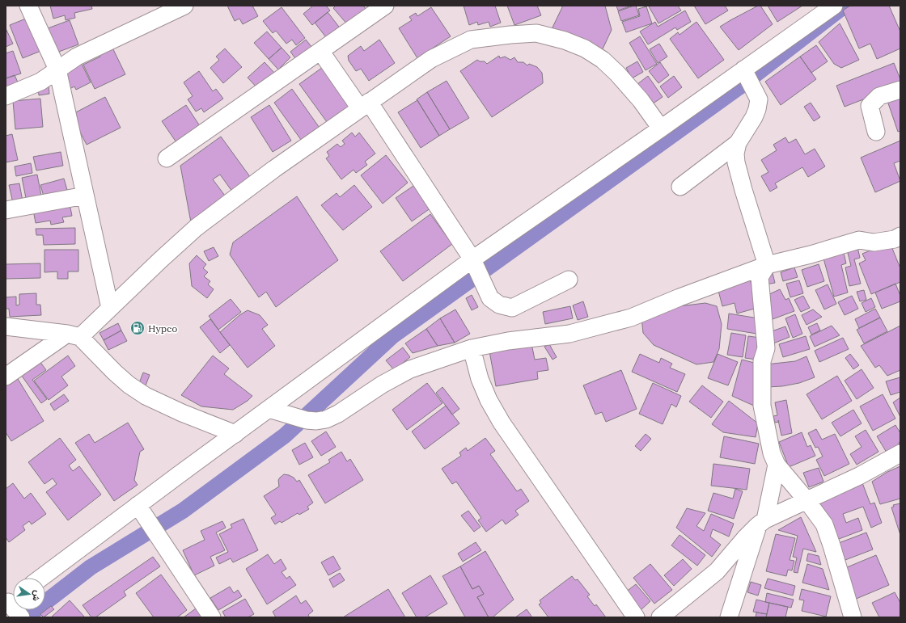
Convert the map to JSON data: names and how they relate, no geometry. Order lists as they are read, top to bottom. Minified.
{"places":{"fuel station":["Hypco"]},"north":"right"}
